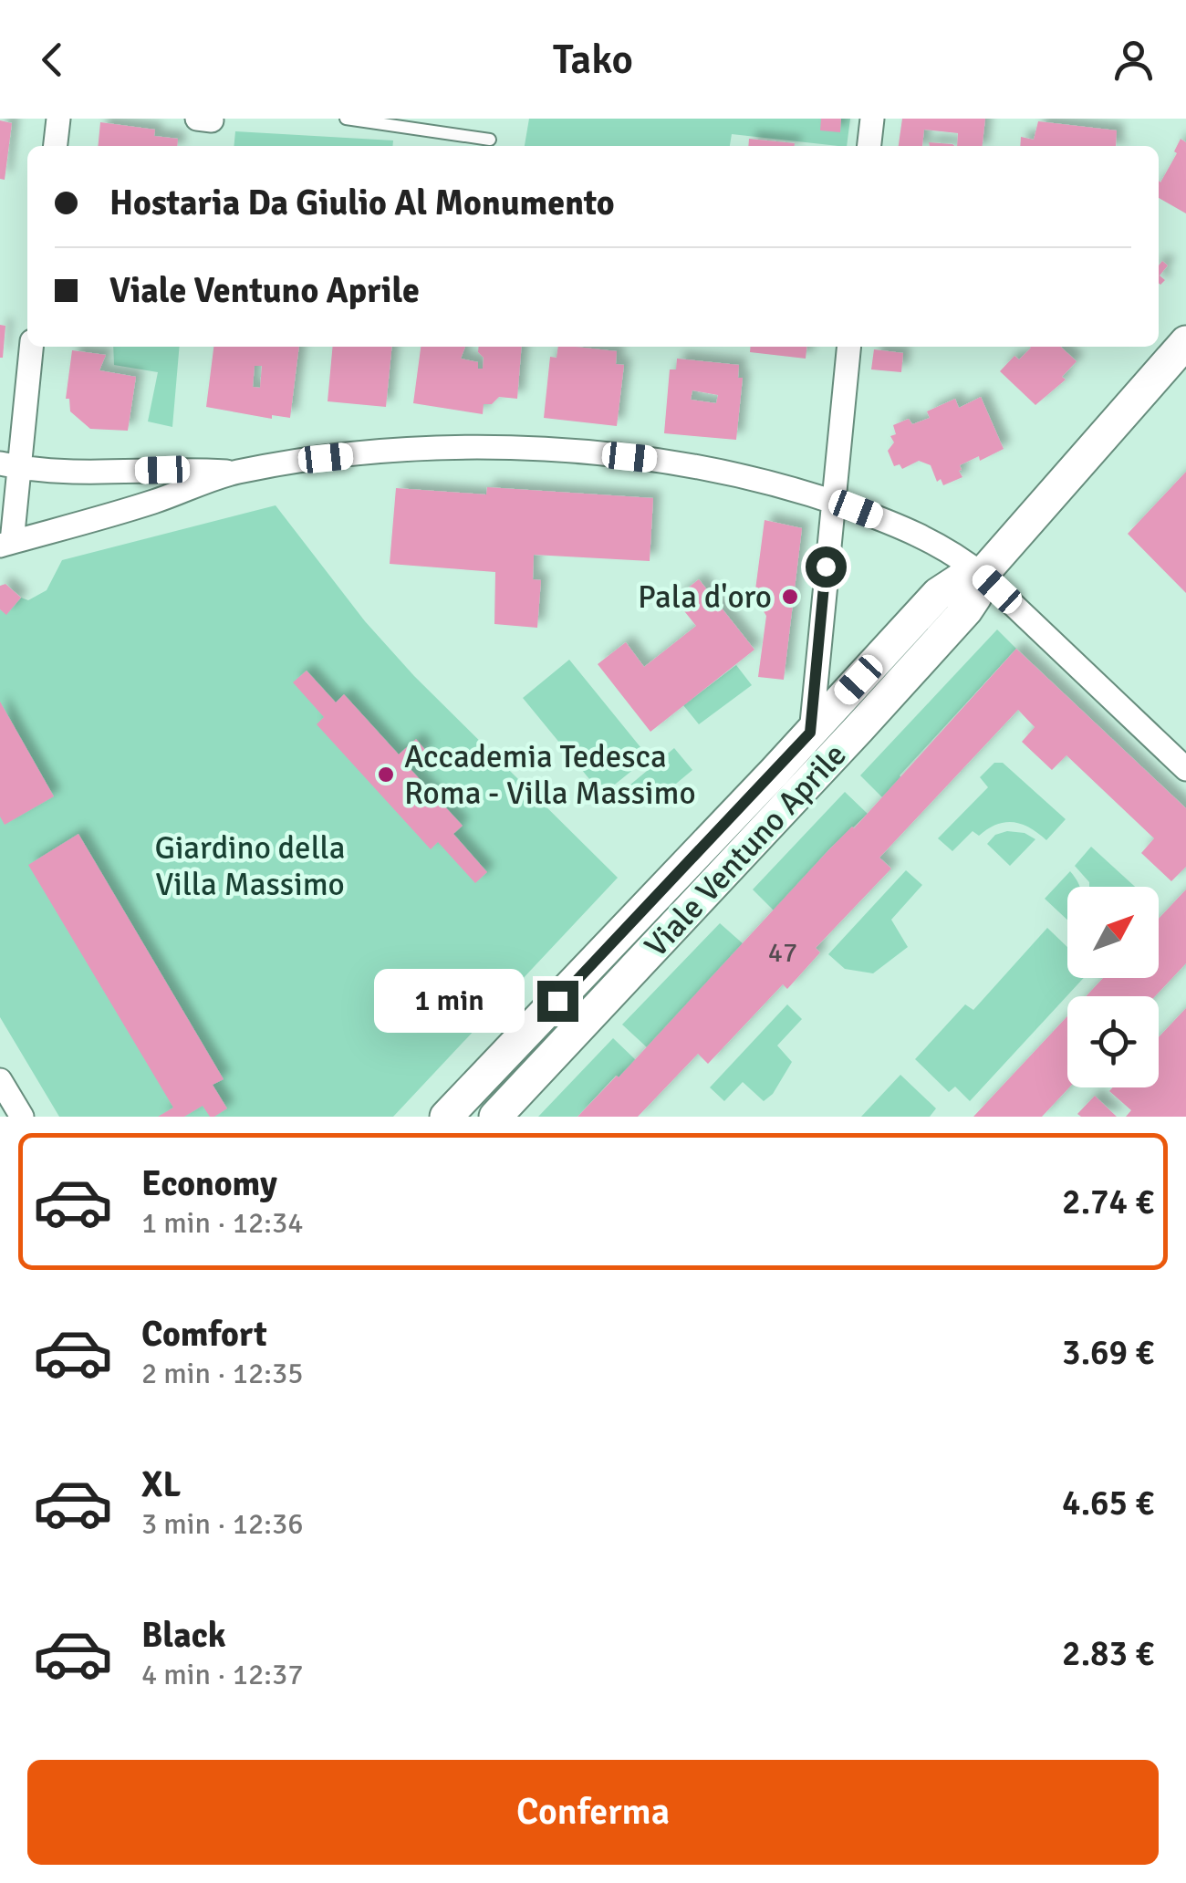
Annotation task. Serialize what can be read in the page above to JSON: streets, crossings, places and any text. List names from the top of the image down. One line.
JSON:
{"streets":{"street":["Viale Ventuno Aprile"]},"parks":["Giardino della Villa Massimo"],"places":["Pala d'oro","Accademia Tedesca Roma - Villa Massimo"],"house_numbers":["47"],"north":"top right","page":{"header":"Tako","banner":["Hostaria Da Giulio Al Monumento","Viale Ventuno Aprile"],"bubble":"1 min","list":[{"name":"Economy","note":"1 min · 12:34","value":"2.74 €"},{"name":"Comfort","note":"2 min · 12:35","value":"3.69 €"},{"name":"XL","note":"3 min · 12:36","value":"4.65 €"},{"name":"Black","note":"4 min · 12:37","value":"2.83 €"}],"buttons":"Conferma"}}
